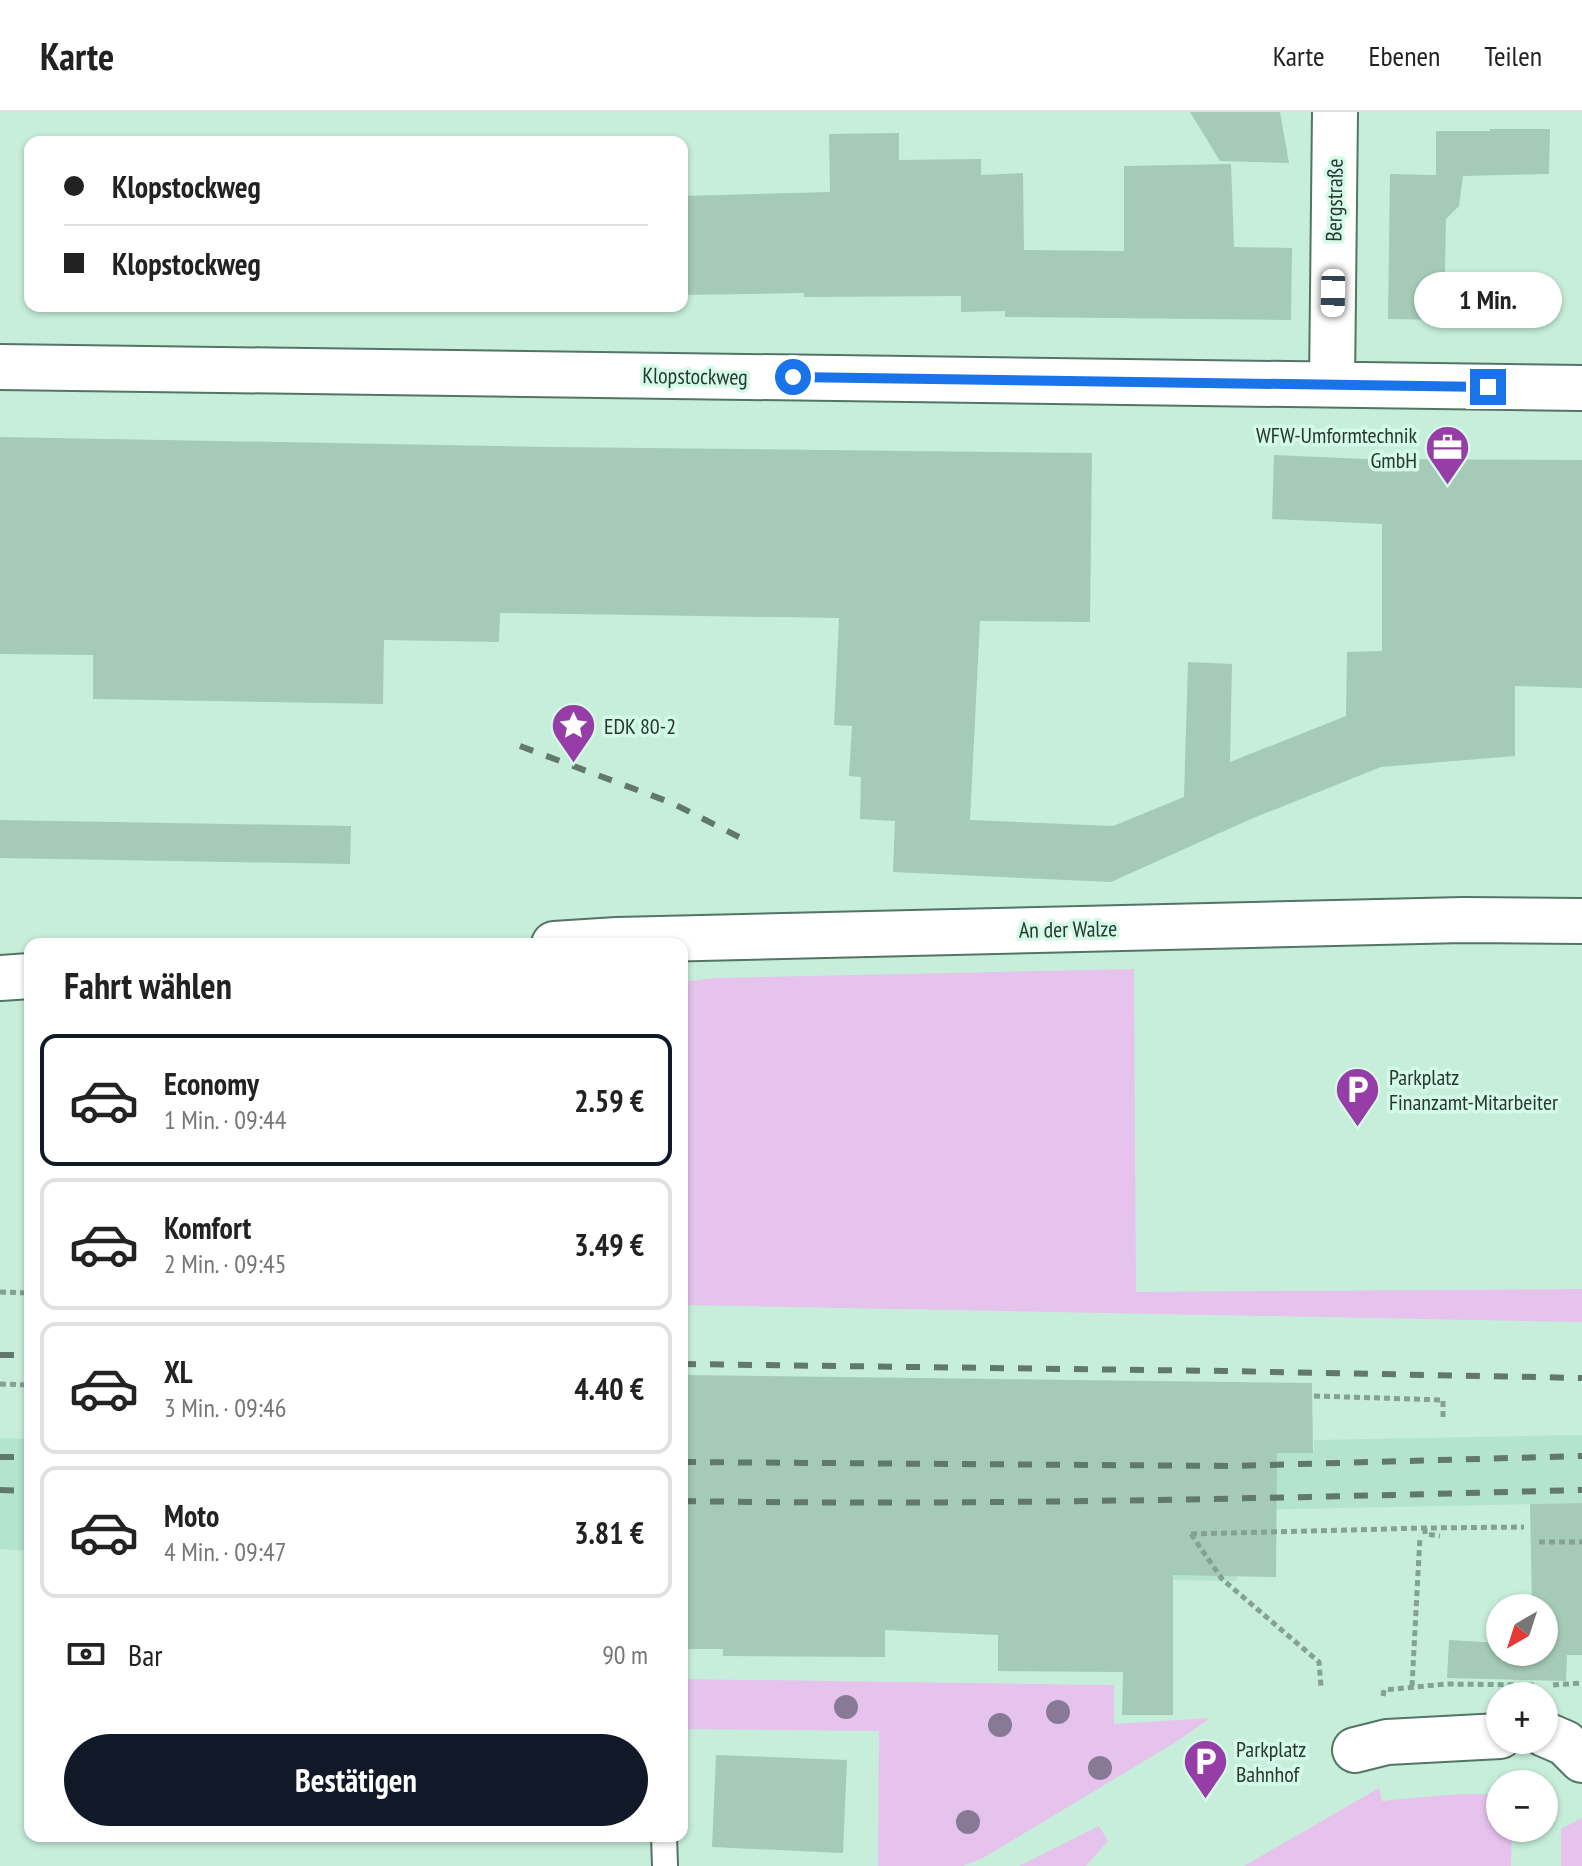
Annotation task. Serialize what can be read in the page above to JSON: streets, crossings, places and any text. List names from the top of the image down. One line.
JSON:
{"streets":{"street":["Bergstraße","Klopstockweg","An der Walze"]},"crossings":[["Bergstraße","Klopstockweg"]],"places":{"office":["WFW-Umformtechnik GmbH"],"place":["EDK 80-2"],"parking":["Parkplatz Finanzamt-Mitarbeiter","Parkplatz Bahnhof"]},"north":"bottom left","page":{"header":"Karte","nav":["Karte","Ebenen","Teilen"],"banner":["Klopstockweg","Klopstockweg"],"bubble":"1 Min.","heading":"Fahrt wählen","list":[{"name":"Economy","note":"1 Min. · 09:44","value":"2.59 €"},{"name":"Komfort","note":"2 Min. · 09:45","value":"3.49 €"},{"name":"XL","note":"3 Min. · 09:46","value":"4.40 €"},{"name":"Moto","note":"4 Min. · 09:47","value":"3.81 €"}],"map_buttons":["+","−"],"pay":["Bar","90 m"],"buttons":"Bestätigen"}}
